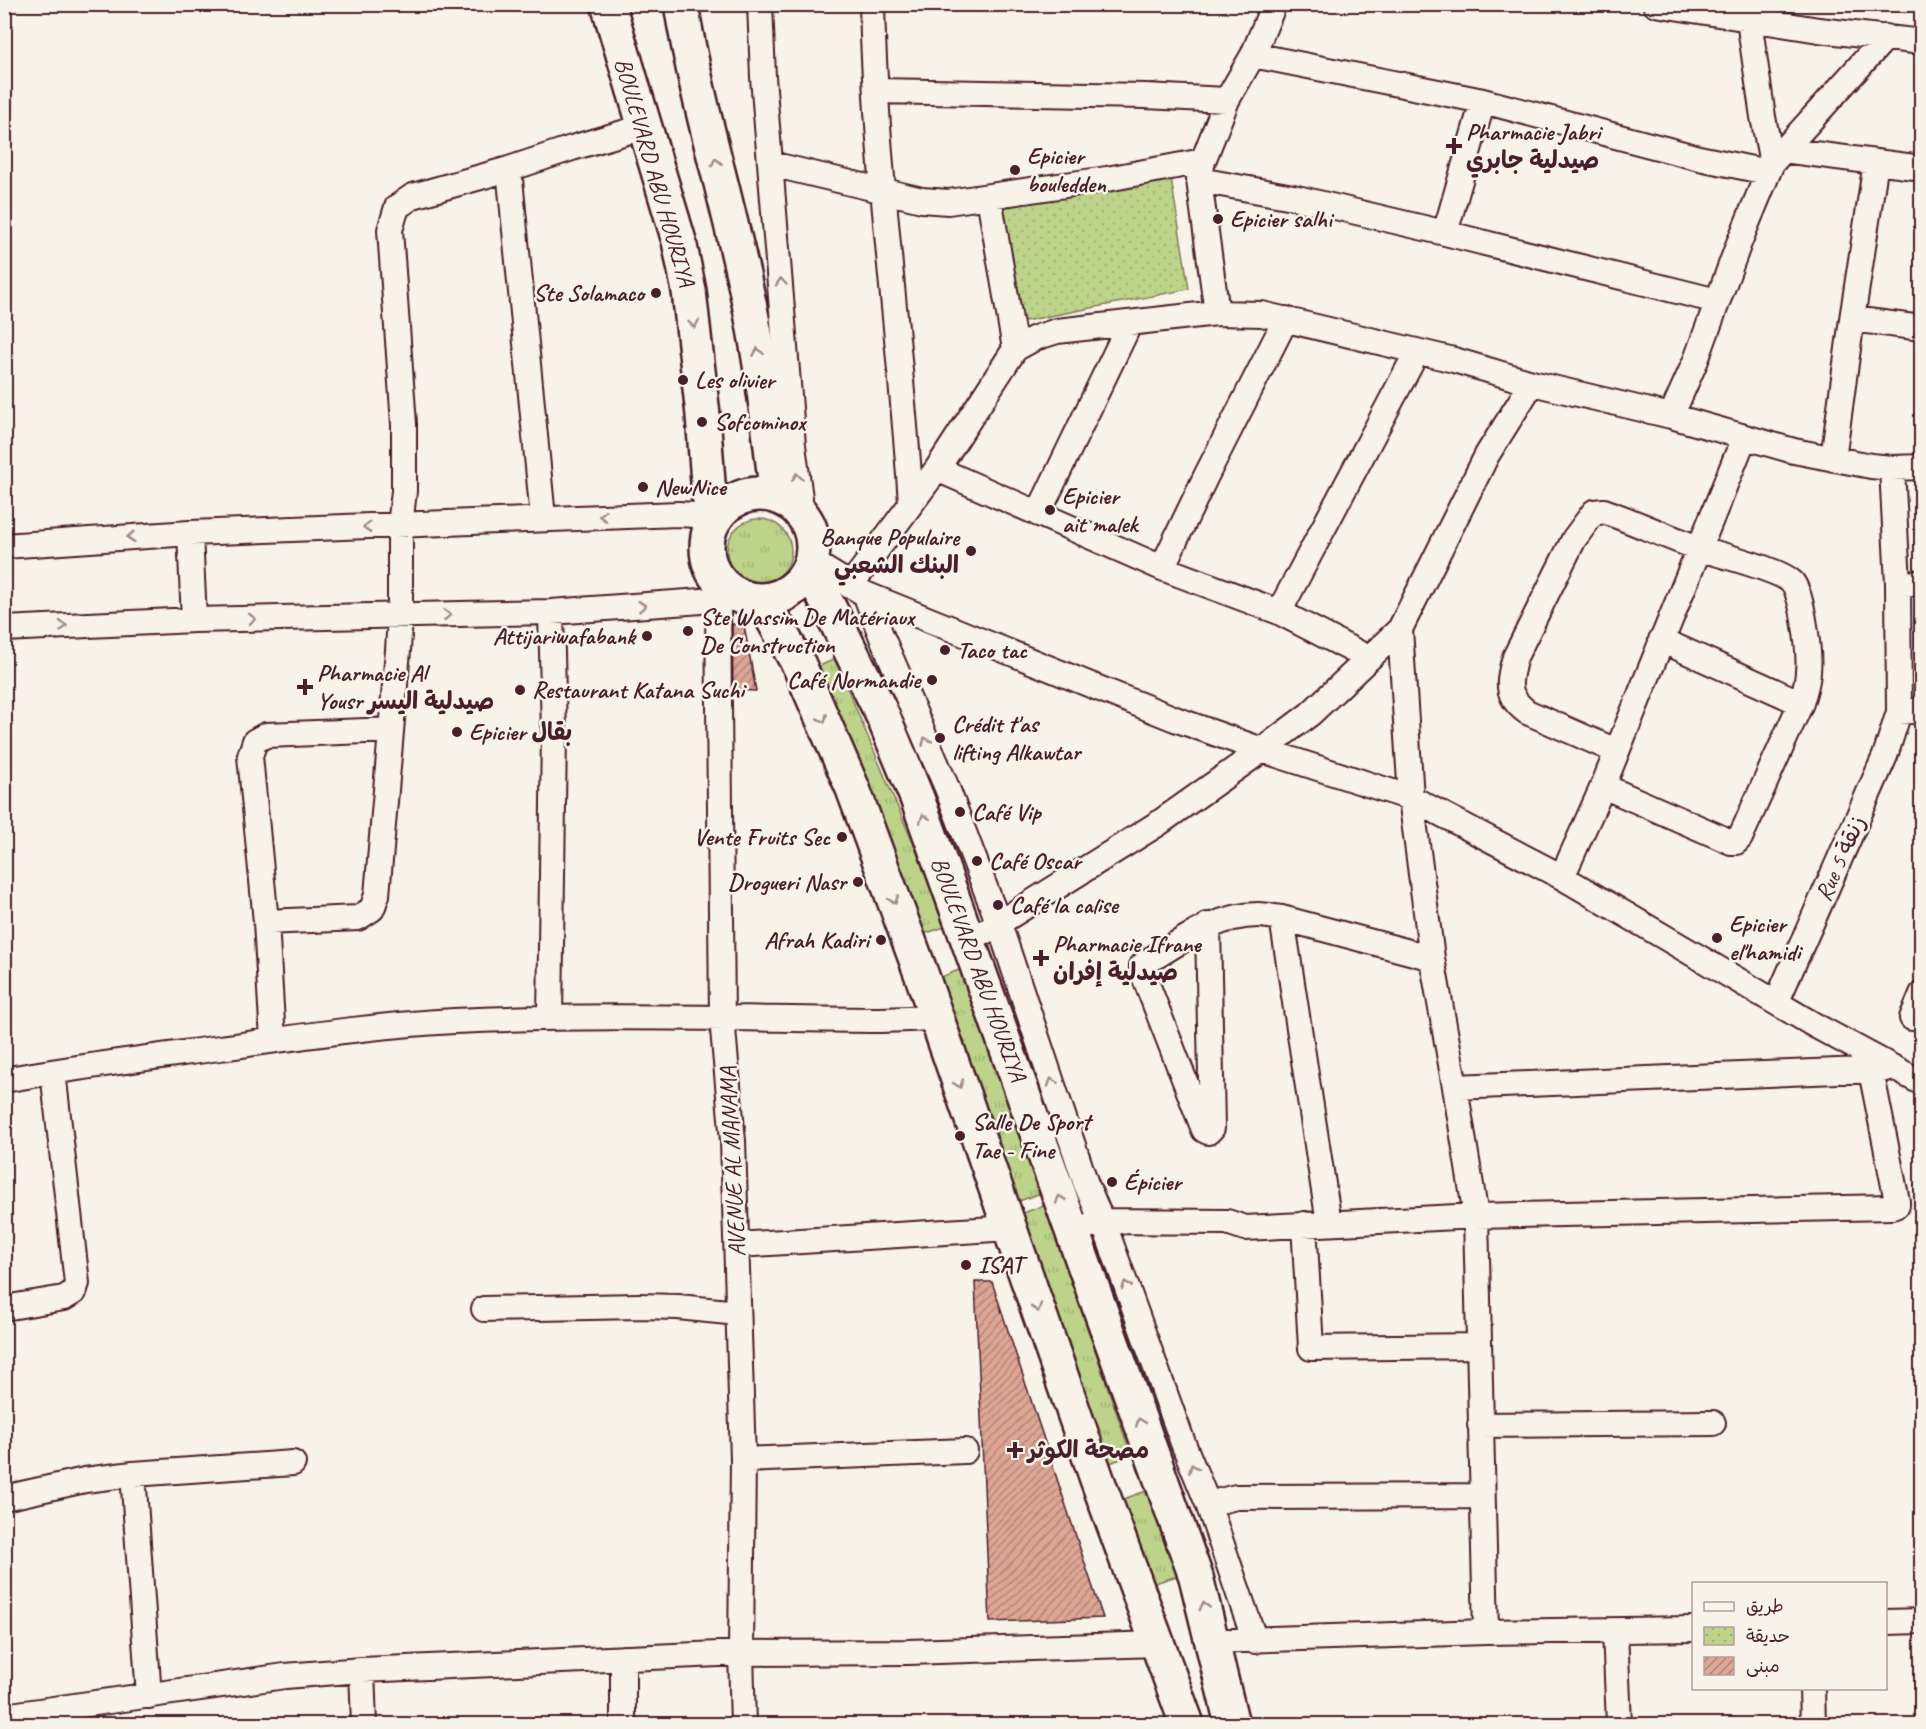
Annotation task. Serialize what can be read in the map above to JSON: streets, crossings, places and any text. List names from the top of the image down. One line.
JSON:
{"streets":{"main road":["BOULEVARD ABU HOURIYA"],"street":["Rue 5 زنقة","AVENUE AL MANAMA"]},"crossings":[["BOULEVARD ABU HOURIYA","AVENUE AL MANAMA"]],"places":{"health":["Pharmacie Jabri صيدلية جابري","Pharmacie Al Yousr صيدلية اليسر","Pharmacie Ifrane صيدلية إفران","مصحة الكوثر"],"other":["Epicier bouledden","Epicier salhi","Ste Solamaco","Les olivier","Sofcominox","NewNice","Epicier ait malek","Banque Populaire البنك الشعبي","Ste Wassim De Matériaux De Construction","Attijariwafabank","Taco tac","Café Normandie","Restaurant Katana Suchi","Epicier بقال","Crédit t'as lifting Alkawtar","Café Vip","Vente Fruits Sec","Café Oscar","Drogueri Nasr","Café la calise","Epicier el'hamidi","Afrah Kadiri","Salle De Sport Tae - Fine","Épicier","ISAT"]},"legend":["طريق","حديقة","مبنى"]}
